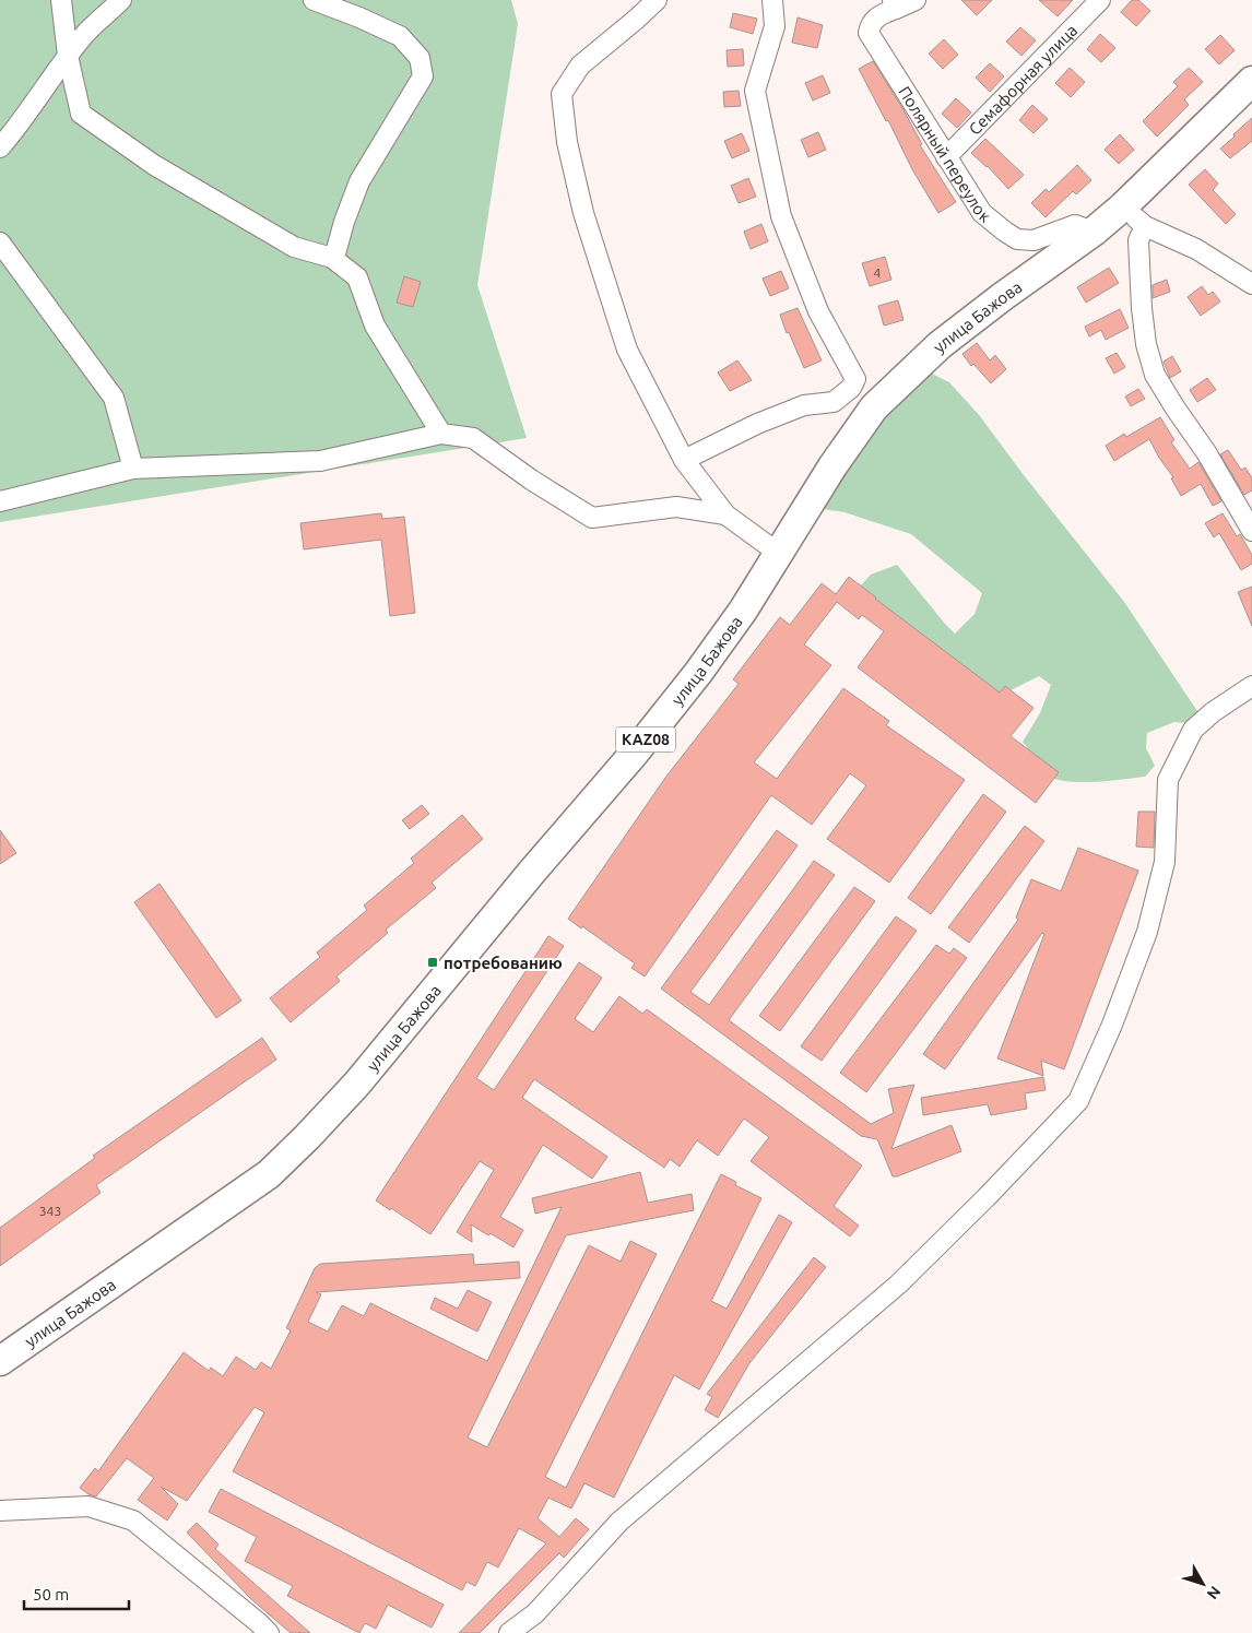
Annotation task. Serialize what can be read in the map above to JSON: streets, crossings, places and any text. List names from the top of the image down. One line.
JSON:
{"streets":{"highway":["улица Бажова","KAZ08"],"street":["Семафорная улица","Полярный переулок"]},"crossings":[["Семафорная улица","Полярный переулок"],["Полярный переулок","улица Бажова"]],"places":{"transit":["потребованию"]},"house_numbers":["4","343"],"scale_bar":"50 m","north":"bottom right"}
